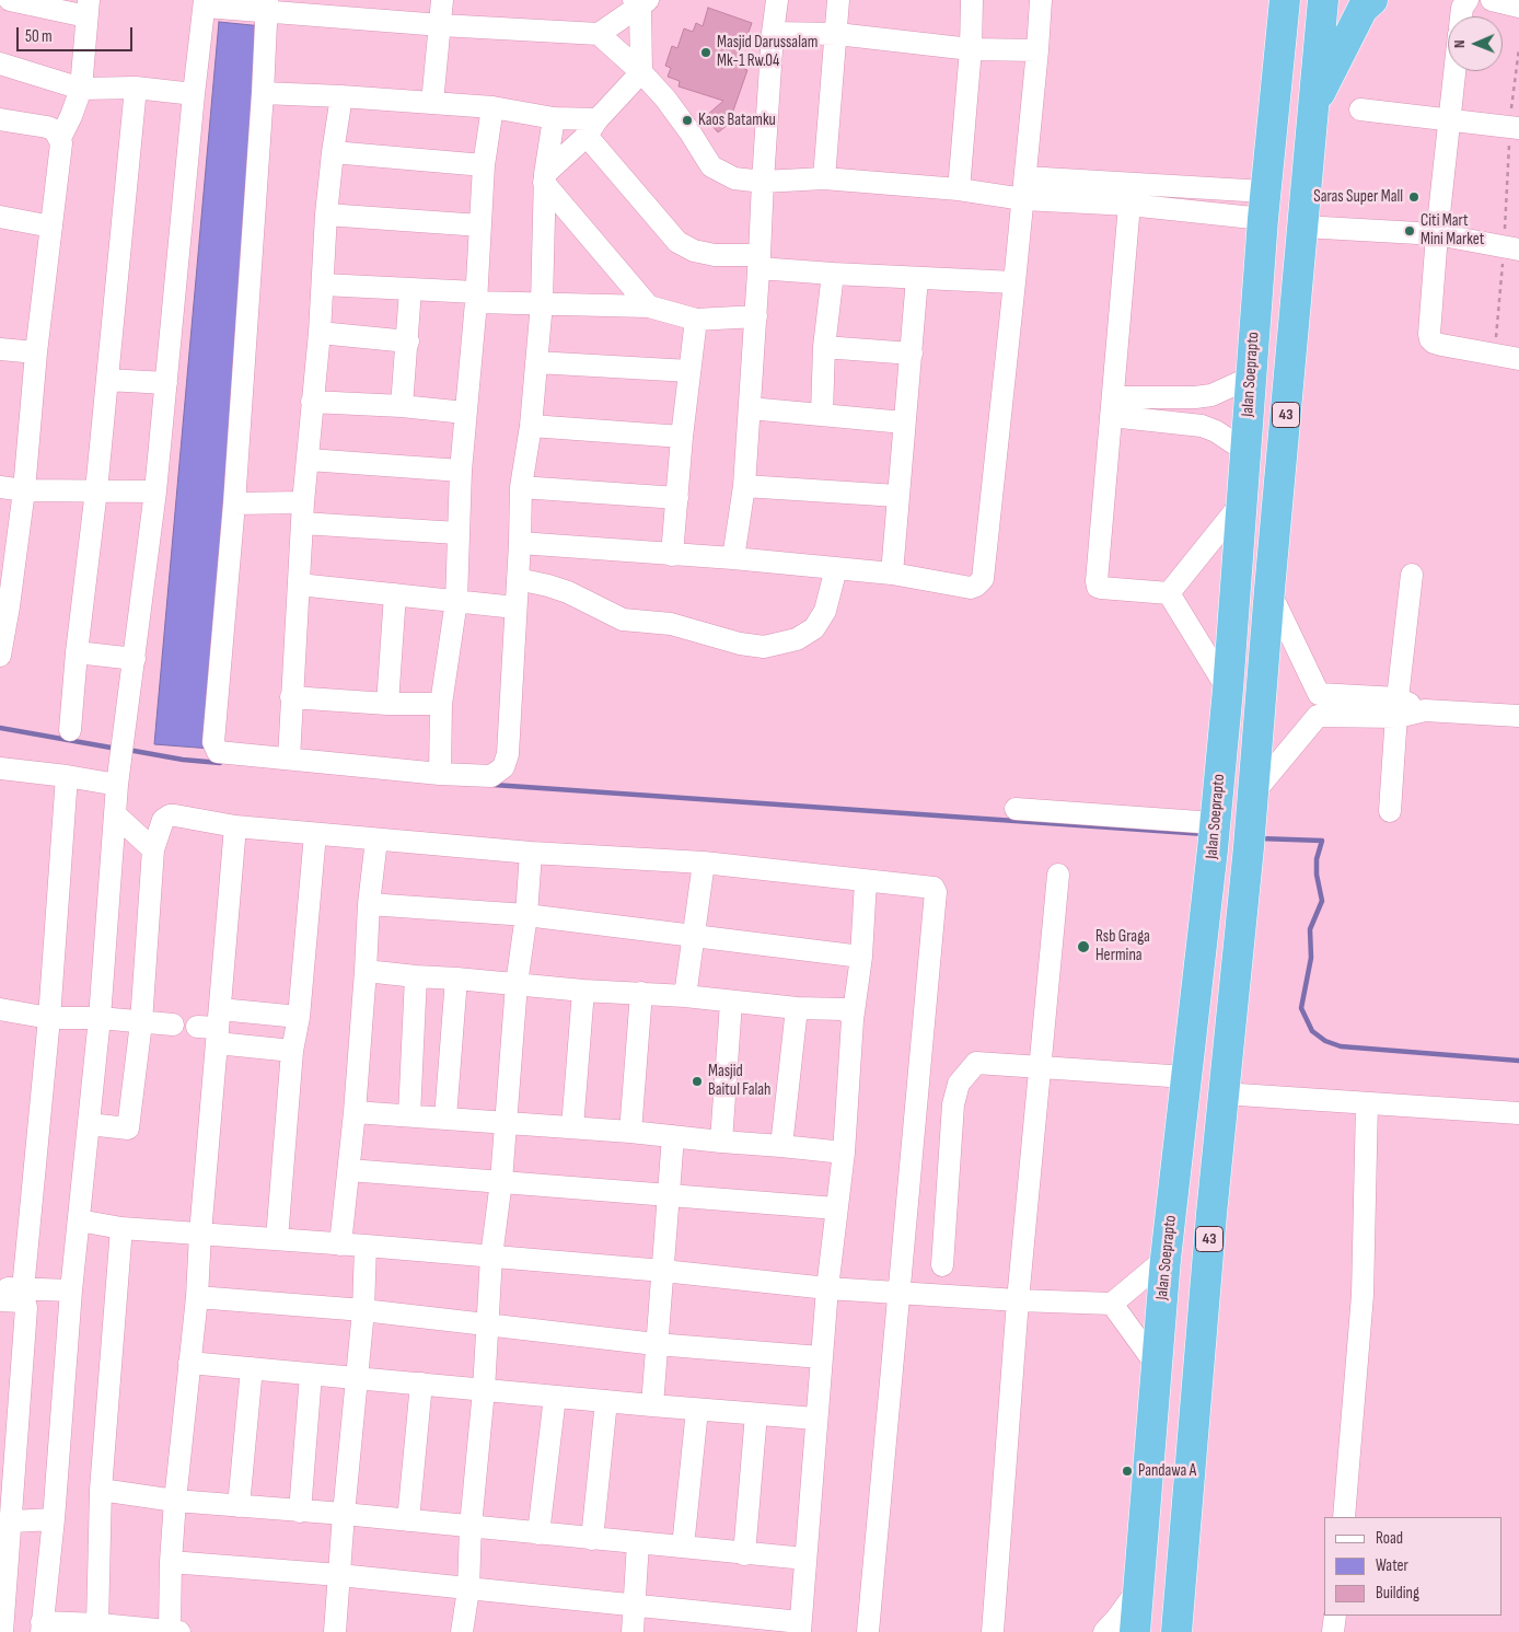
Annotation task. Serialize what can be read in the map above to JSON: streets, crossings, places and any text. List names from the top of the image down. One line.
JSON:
{"streets":{"highway":["Jalan Soeprapto","43"]},"places":["Masjid Darussalam Mk-1 Rw.04","Kaos Batamku","Saras Super Mall","Citi Mart Mini Market","Rsb Graga Hermina","Masjid Baitul Falah","Pandawa A"],"legend":["Road","Water","Building"],"scale_bar":"50 m","north":"left"}
